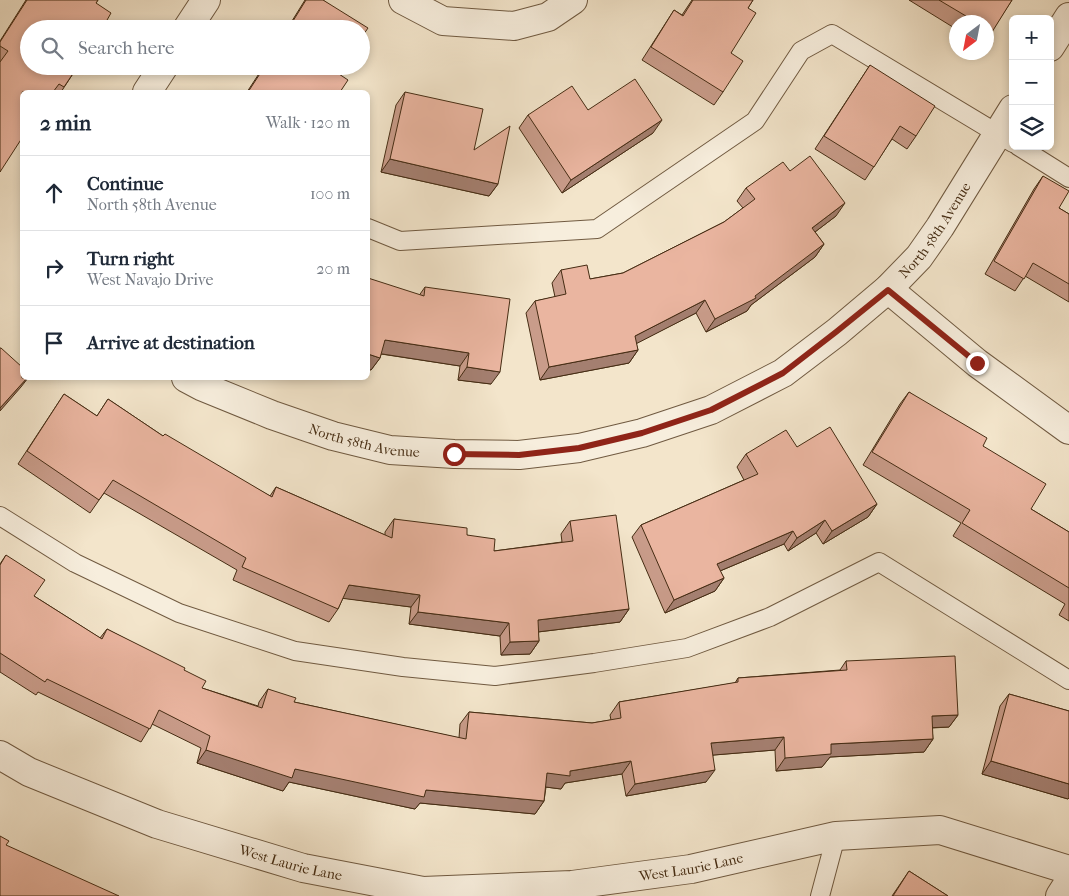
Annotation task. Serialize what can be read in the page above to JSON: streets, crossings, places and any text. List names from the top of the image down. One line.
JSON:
{"streets":{"street":["North 58th Avenue","West Laurie Lane"]},"north":"bottom left","page":{"map_buttons":["+","−"],"search":"Search here","heading":["2 min","Walk · 120 m"],"list":[["Continue","North 58th Avenue","100 m"],["Turn right","West Navajo Drive","20 m"],"Arrive at destination"]}}
